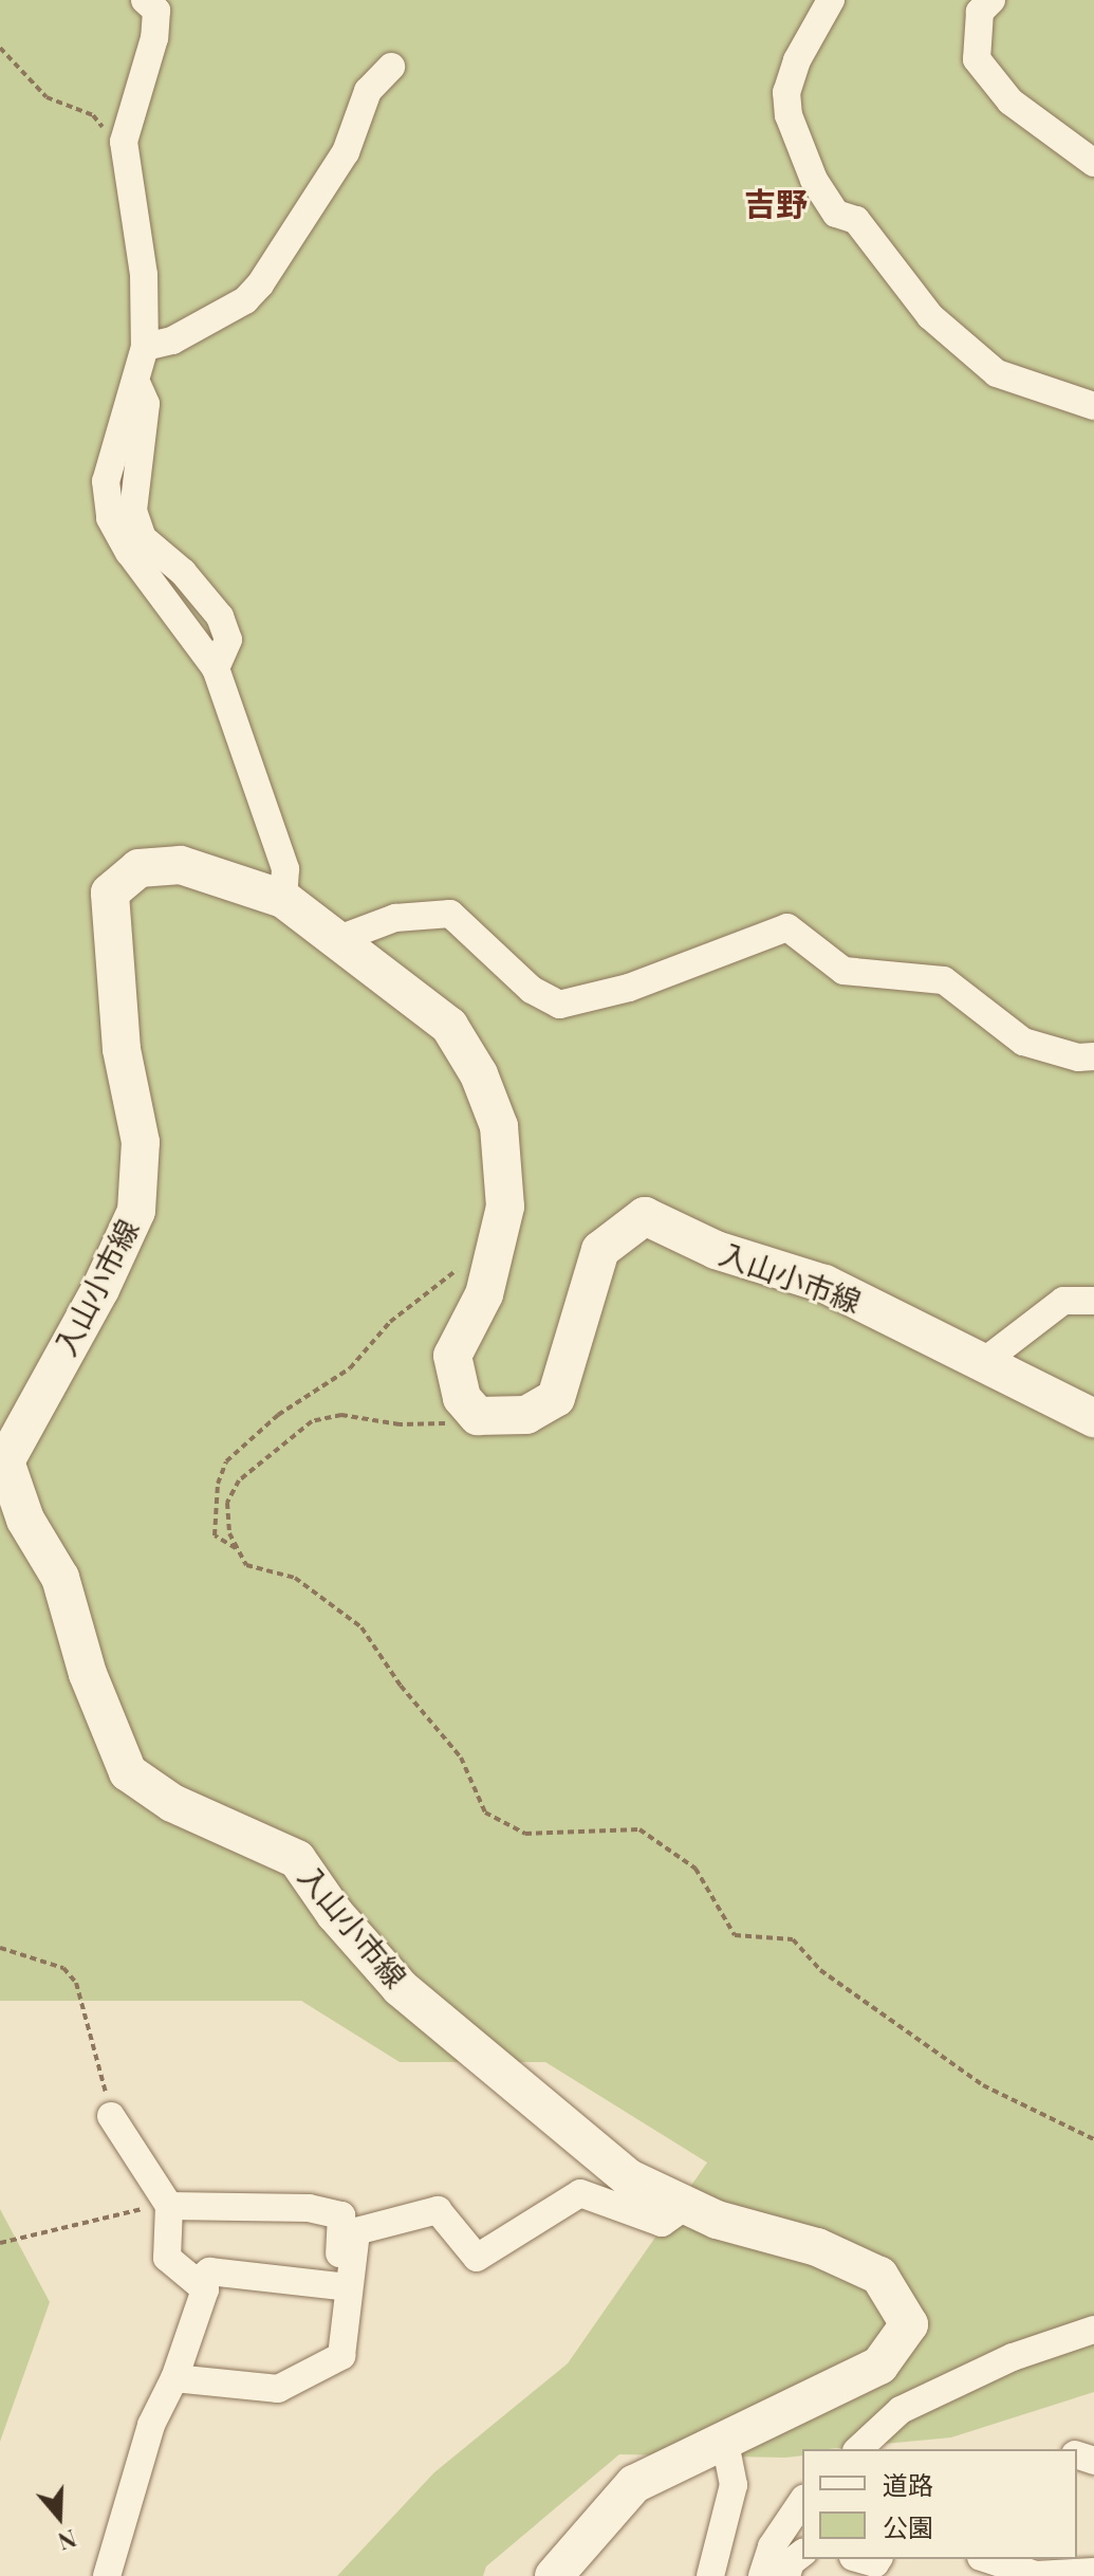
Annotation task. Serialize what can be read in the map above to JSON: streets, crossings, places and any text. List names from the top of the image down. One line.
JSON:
{"streets":{"main road":["入山小市線"]},"districts":["吉野"],"legend":["道路","公園"],"north":"bottom"}
